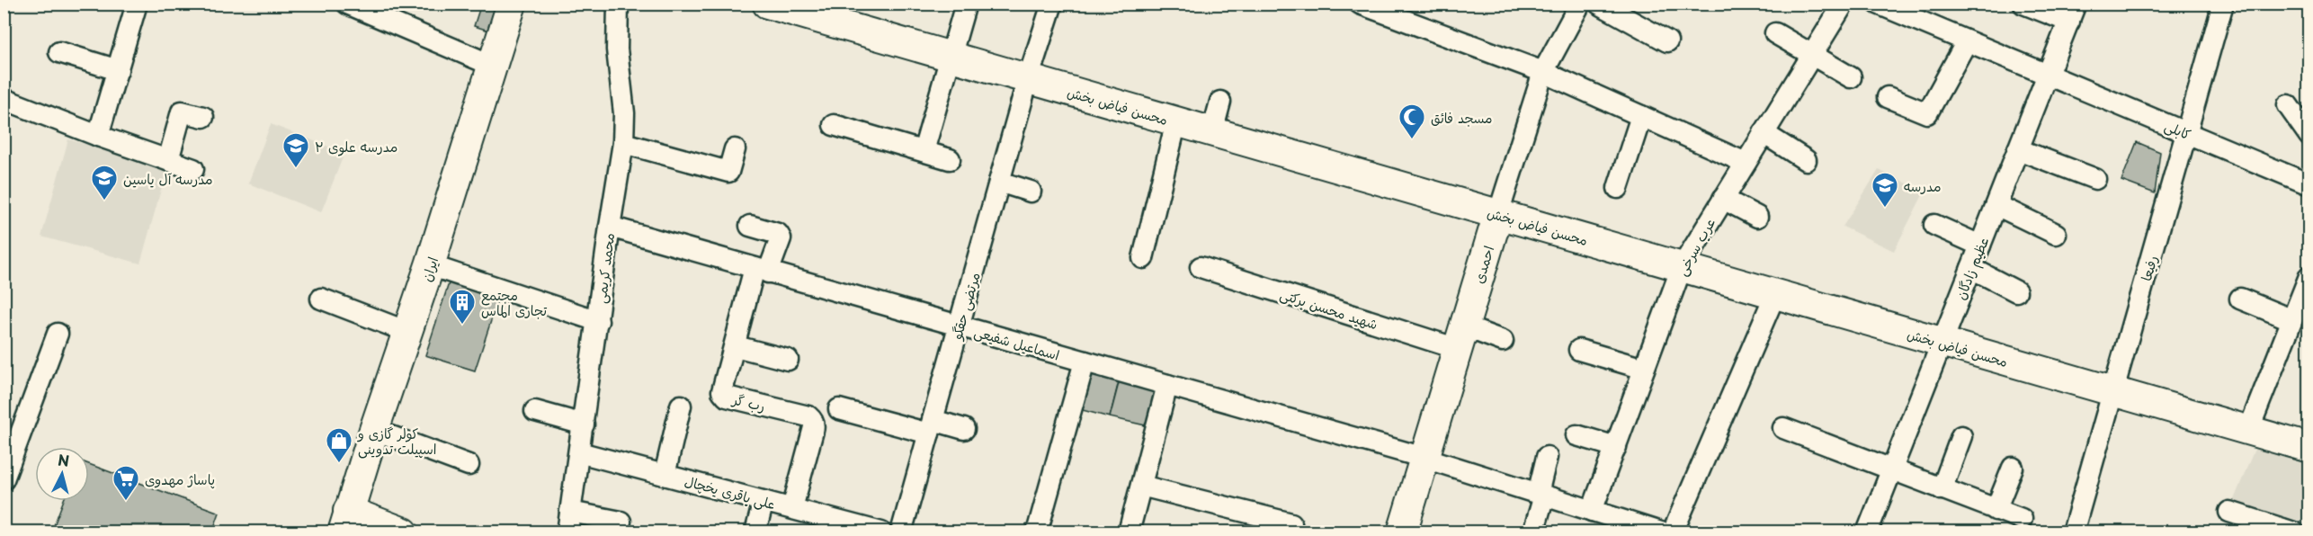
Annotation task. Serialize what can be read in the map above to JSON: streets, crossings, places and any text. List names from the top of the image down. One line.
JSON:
{"streets":{"street":["محسن فیاض بخش","کابلی","عرب سرخی","احمدی","محمد کریمی","عظیم زادگان","رفیعا","ایران","مرتضی حقگو","شهید محسن برکتی","اسماعیل شفیعی","رب گر","علی باقری یخچال"]},"crossings":[["محسن فیاض بخش","عرب سرخی"],["محسن فیاض بخش","احمدی"],["محسن فیاض بخش","عظیم زادگان"],["محسن فیاض بخش","رفیعا"],["محسن فیاض بخش","مرتضی حقگو"],["کابلی","عظیم زادگان"],["کابلی","رفیعا"],["عرب سرخی","اسماعیل شفیعی"],["احمدی","شهید محسن برکتی"],["احمدی","اسماعیل شفیعی"],["محمد کریمی","اسماعیل شفیعی"],["محمد کریمی","علی باقری یخچال"],["مرتضی حقگو","اسماعیل شفیعی"],["اسماعیل شفیعی","رب گر"],["رب گر","علی باقری یخچال"]],"places":{"mosque":["مسجد فائق"],"school or university":["مدرسه علوی ۲","مدرسه آل یاسین","مدرسه"],"building":["مجتمع تجاری الماس"],"shop":["کولر گازی و اسپیلت تدوینی"],"supermarket":["پاساژ مهدوی"]},"north":"top"}
